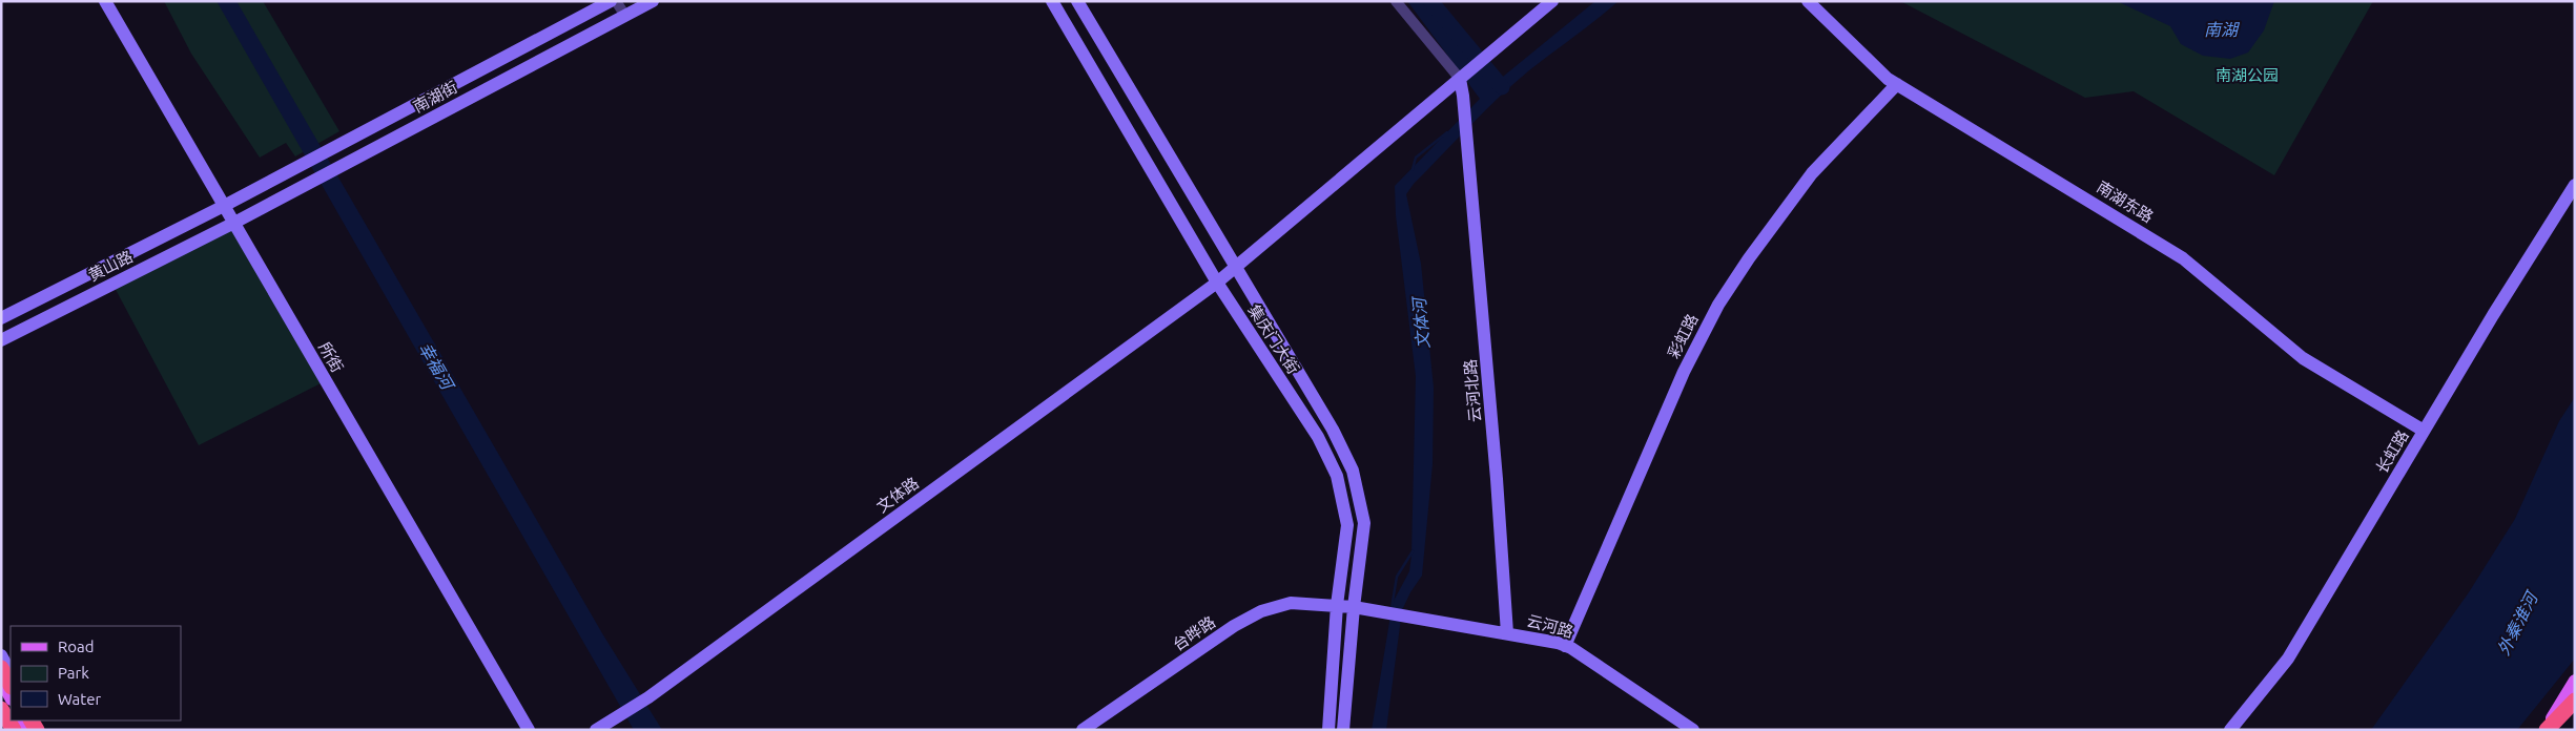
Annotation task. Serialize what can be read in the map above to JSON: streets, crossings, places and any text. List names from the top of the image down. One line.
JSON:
{"streets":{"main road":["南湖街","南湖东路","黄山路","彩虹路","集庆门大街","所街","云河北路","长虹路","文体路","云河路","台晔路"]},"crossings":[["南湖街","黄山路"],["南湖街","所街"],["南湖东路","彩虹路"],["南湖东路","长虹路"],["黄山路","所街"],["彩虹路","云河路"],["集庆门大街","文体路"],["集庆门大街","台晔路"],["云河北路","文体路"],["云河北路","云河路"],["云河路","台晔路"]],"water":["南湖","文体河","幸福河","外秦淮河"],"parks":["南湖公园"],"legend":["Road","Park","Water"]}
